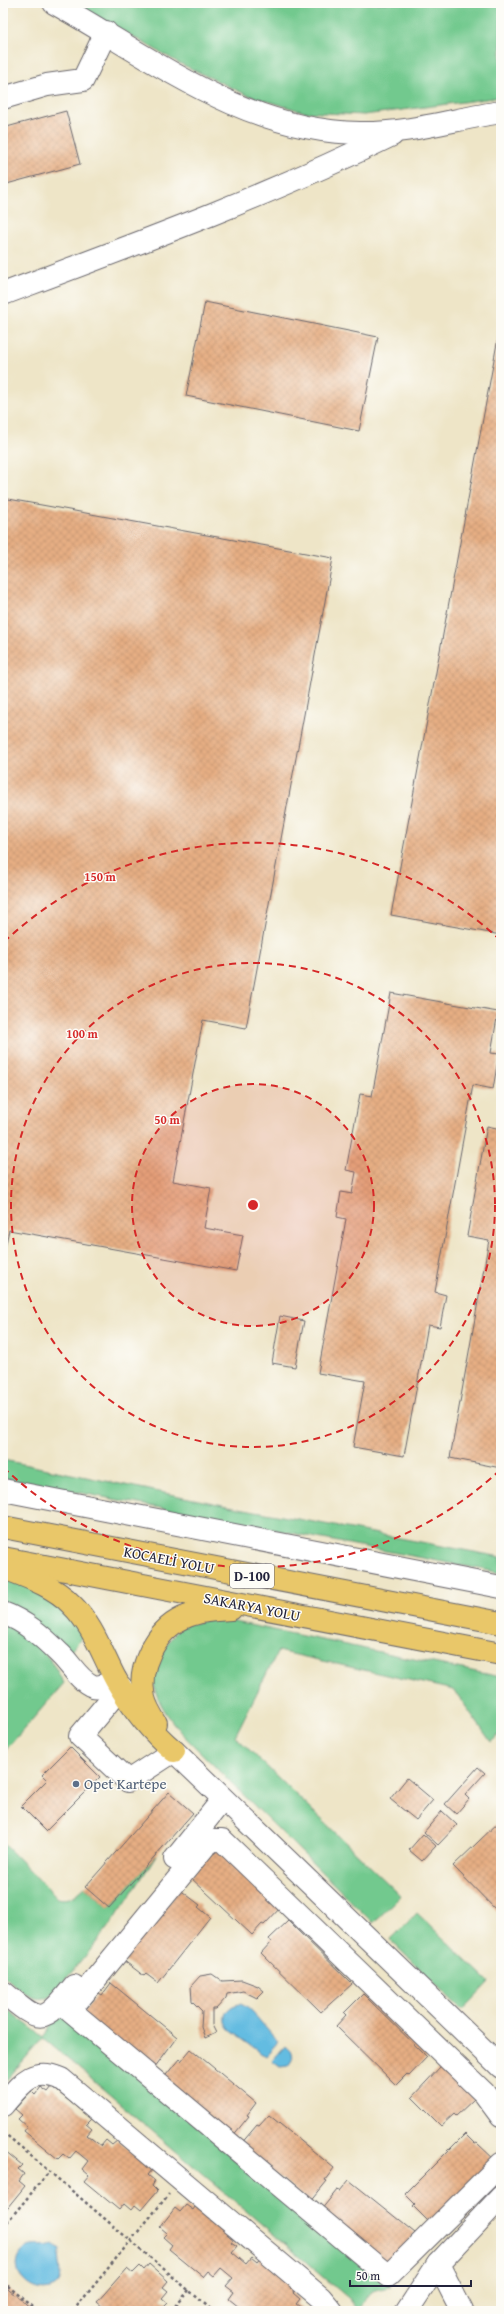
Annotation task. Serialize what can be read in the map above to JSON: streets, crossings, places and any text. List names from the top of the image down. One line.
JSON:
{"streets":{"highway":["KOCAELİ YOLU","D-100","SAKARYA YOLU"]},"places":["Opet Kartepe"],"scale_bar":"50 m","rings":["150 m","100 m","50 m"]}
